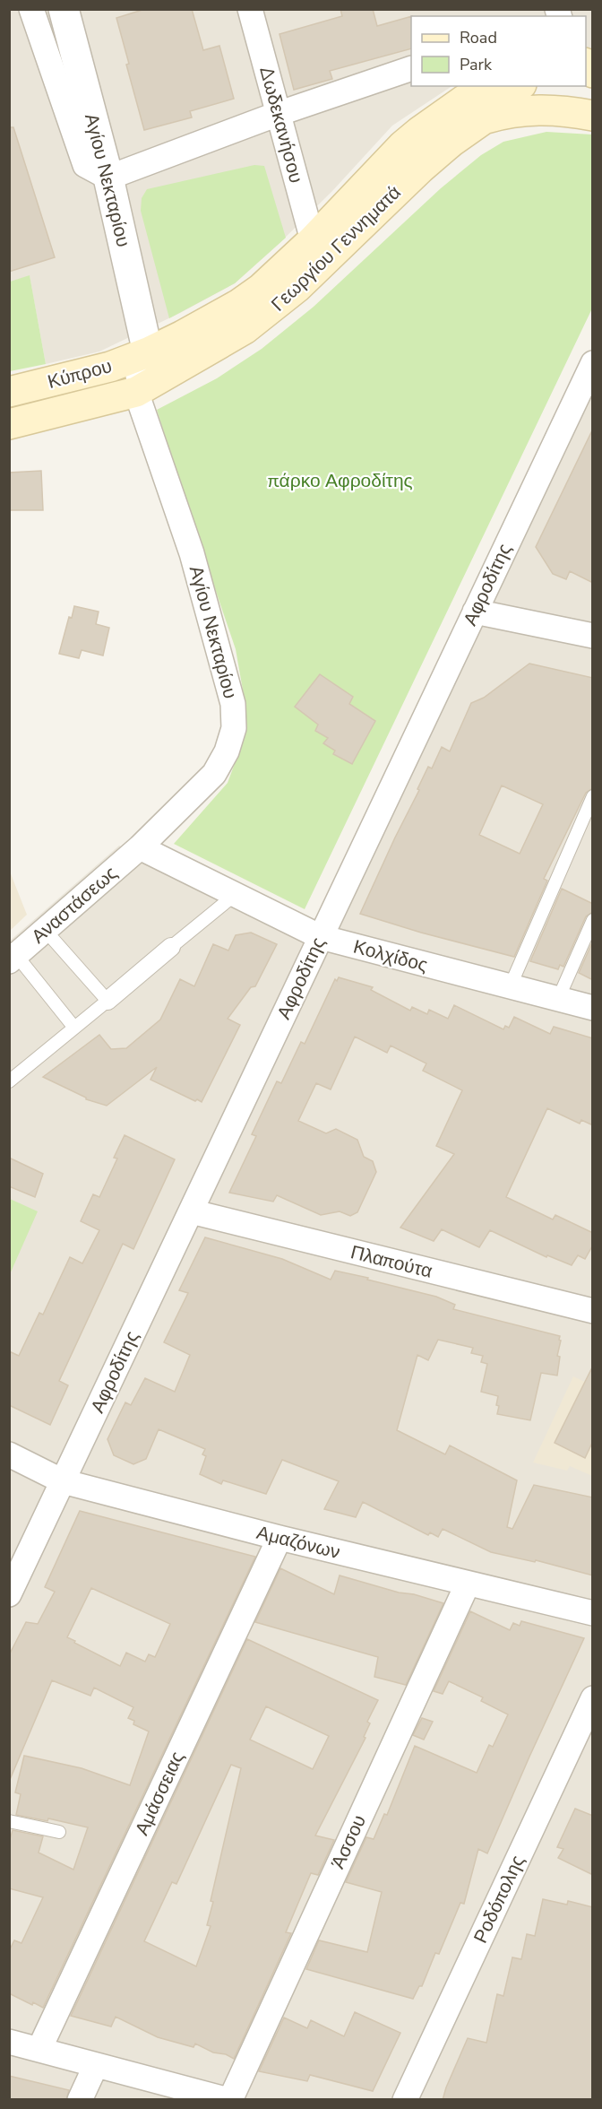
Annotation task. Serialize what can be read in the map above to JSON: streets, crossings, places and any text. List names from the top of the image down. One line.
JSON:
{"streets":{"main road":["Γεωργίου Γεννηματά","Κύπρου"],"street":["Δωδεκανήσου","Αγίου Νεκταρίου","Αφροδίτης","Αναστάσεως","Κολχίδος","Πλαπούτα","Αμαζόνων","Αμάσσειας","Άσσου","Ροδόπολης"]},"crossings":[["Δωδεκανήσου","Γεωργίου Γεννηματά"],["Αγίου Νεκταρίου","Γεωργίου Γεννηματά"],["Αγίου Νεκταρίου","Κύπρου"],["Αγίου Νεκταρίου","Αναστάσεως"],["Αγίου Νεκταρίου","Κολχίδος"],["Γεωργίου Γεννηματά","Κύπρου"],["Αφροδίτης","Κολχίδος"],["Αφροδίτης","Πλαπούτα"],["Αφροδίτης","Αμαζόνων"],["Αναστάσεως","Κολχίδος"],["Αμαζόνων","Αμάσσειας"],["Αμαζόνων","Άσσου"]],"parks":["πάρκο Αφροδίτης"],"legend":["Road","Park"]}
